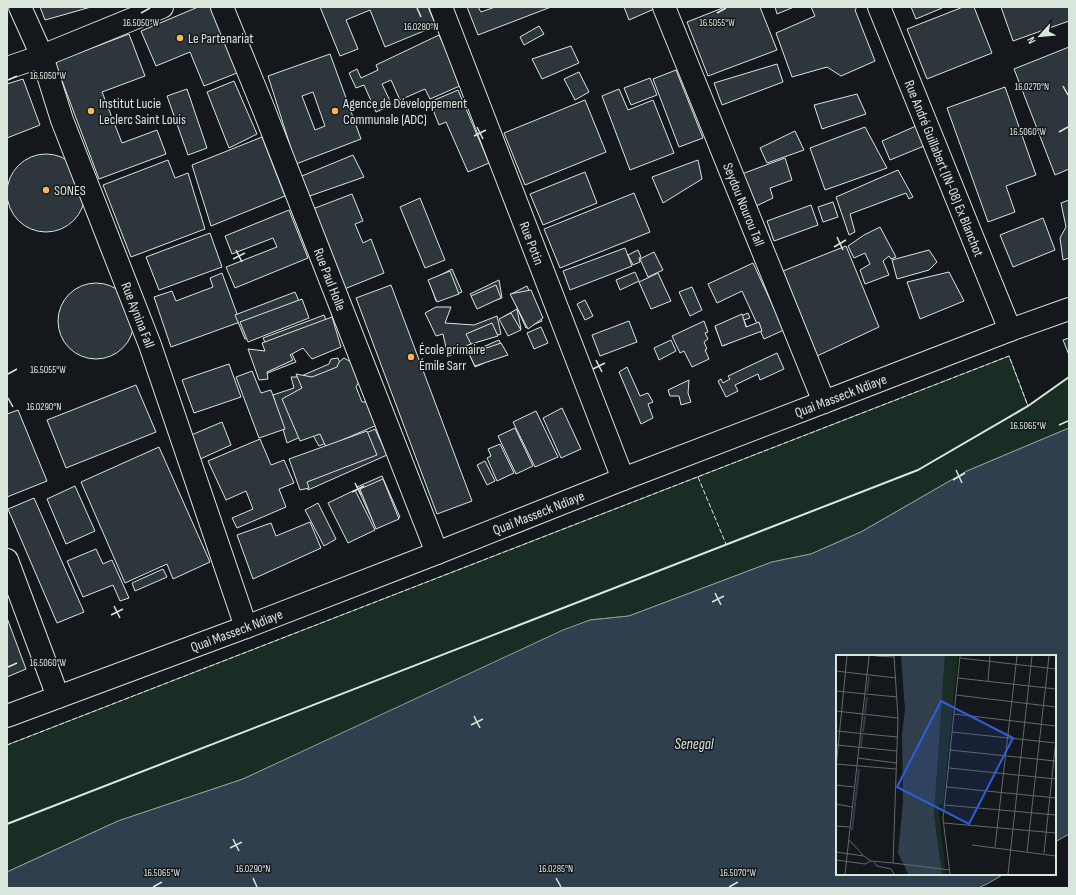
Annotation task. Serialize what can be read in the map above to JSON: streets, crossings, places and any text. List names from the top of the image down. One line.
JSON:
{"streets":{"street":["Rue André Guillabert (IN-08) Ex Blanchot","Seydou Nourou Tall","Rue Potin","Rue Paul Holle","Rue Aynina Fall","Quai Masseck Ndiaye"]},"crossings":[["Rue André Guillabert (IN-08) Ex Blanchot","Quai Masseck Ndiaye"],["Seydou Nourou Tall","Quai Masseck Ndiaye"],["Rue Potin","Quai Masseck Ndiaye"],["Rue Paul Holle","Quai Masseck Ndiaye"],["Rue Aynina Fall","Quai Masseck Ndiaye"]],"water":["Senegal"],"places":["Le Partenariat","Institut Lucie Leclerc Saint Louis","Agence de Développement Communale (ADC)","SONES","École primaire Émile Sarr"],"north":"bottom left","coordinates":["16.5050°W","16.5055°W","16.0280°N","16.0270°N","16.5060°W","16.0290°N","16.5065°W","16.0285°N","16.5070°W"]}
